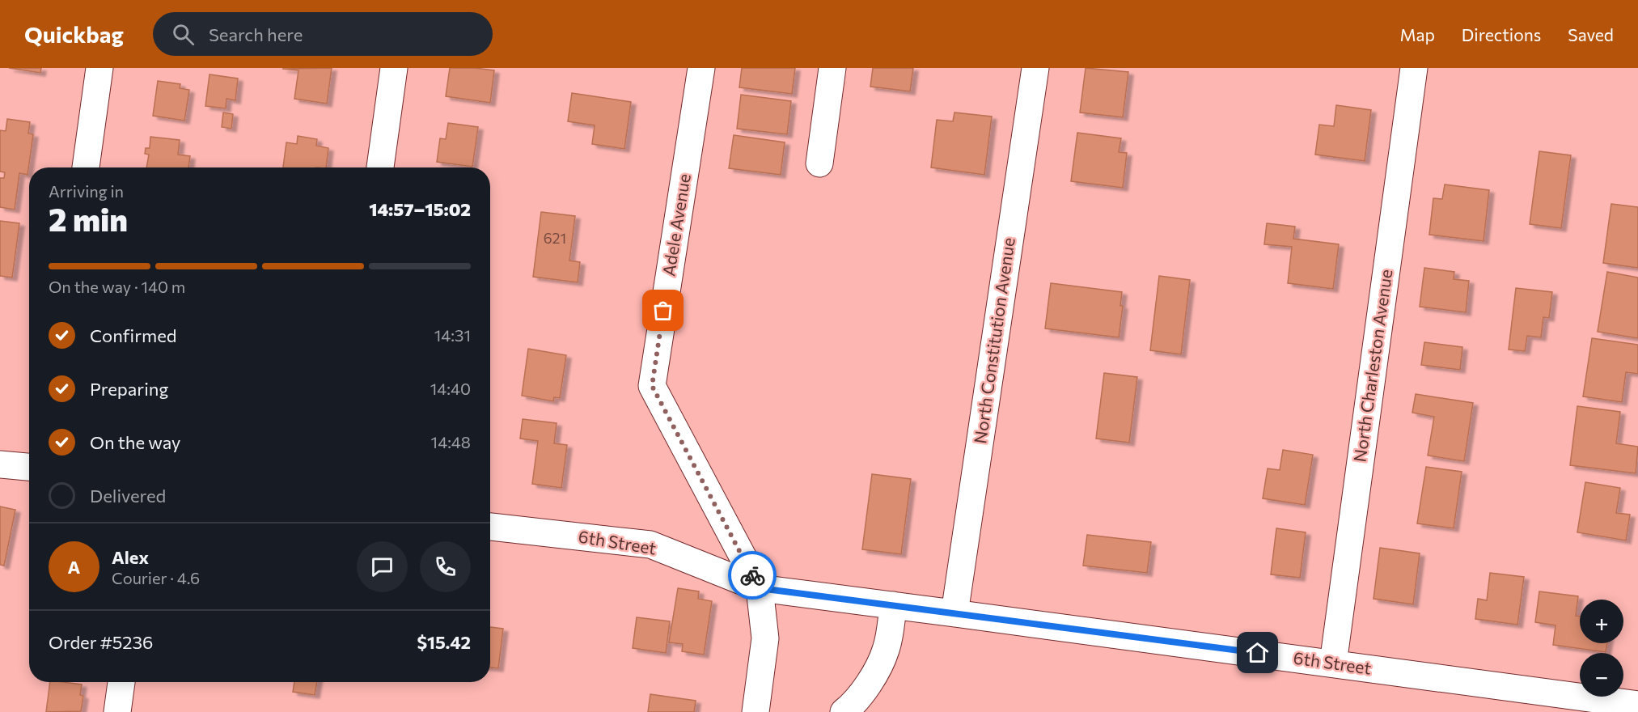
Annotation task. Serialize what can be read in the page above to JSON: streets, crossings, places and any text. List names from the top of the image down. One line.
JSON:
{"streets":{"street":["Adele Avenue","North Constitution Avenue","North Charleston Avenue","6th Street"]},"crossings":[["Adele Avenue","6th Street"],["North Constitution Avenue","6th Street"],["North Charleston Avenue","6th Street"]],"house_numbers":["621"],"page":{"header":"Quickbag","search":"Search here","nav":["Map","Directions","Saved"],"heading":["2 min","Arriving in","14:57–15:02"],"panel":["Alex","Courier · 4.6","Order #5236","$15.42"],"bar":"On the way · 140 m","list":[["Confirmed","14:31"],["Preparing","14:40"],["On the way","14:48"],"Delivered"],"round":"A","map_buttons":["+","−"]}}
